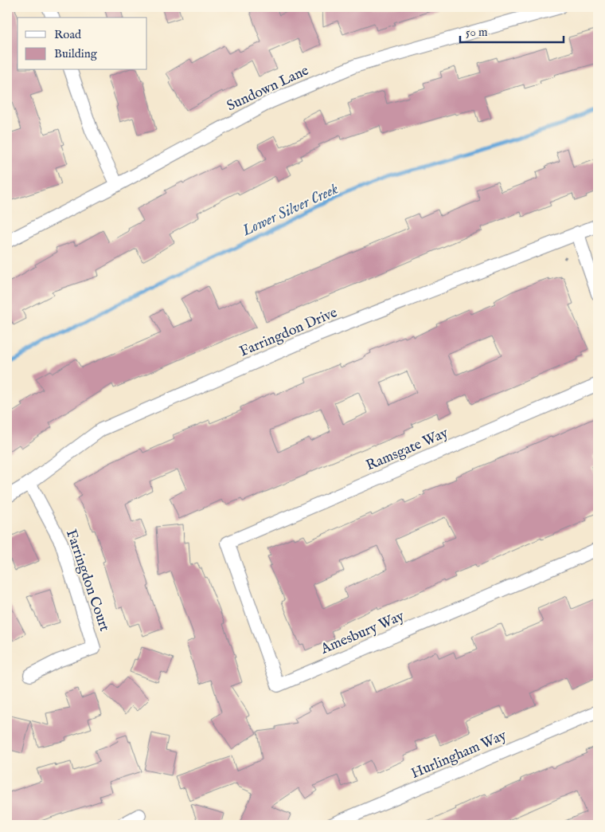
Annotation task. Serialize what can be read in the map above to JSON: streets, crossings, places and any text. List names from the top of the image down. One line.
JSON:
{"streets":{"street":["Sundown Lane","Farringdon Drive","Ramsgate Way","Farringdon Court","Amesbury Way","Hurlingham Way"]},"crossings":[["Farringdon Drive","Farringdon Court"],["Ramsgate Way","Amesbury Way"]],"water":["Lower Silver Creek"],"legend":["Road","Building"],"scale_bar":"50 m"}
